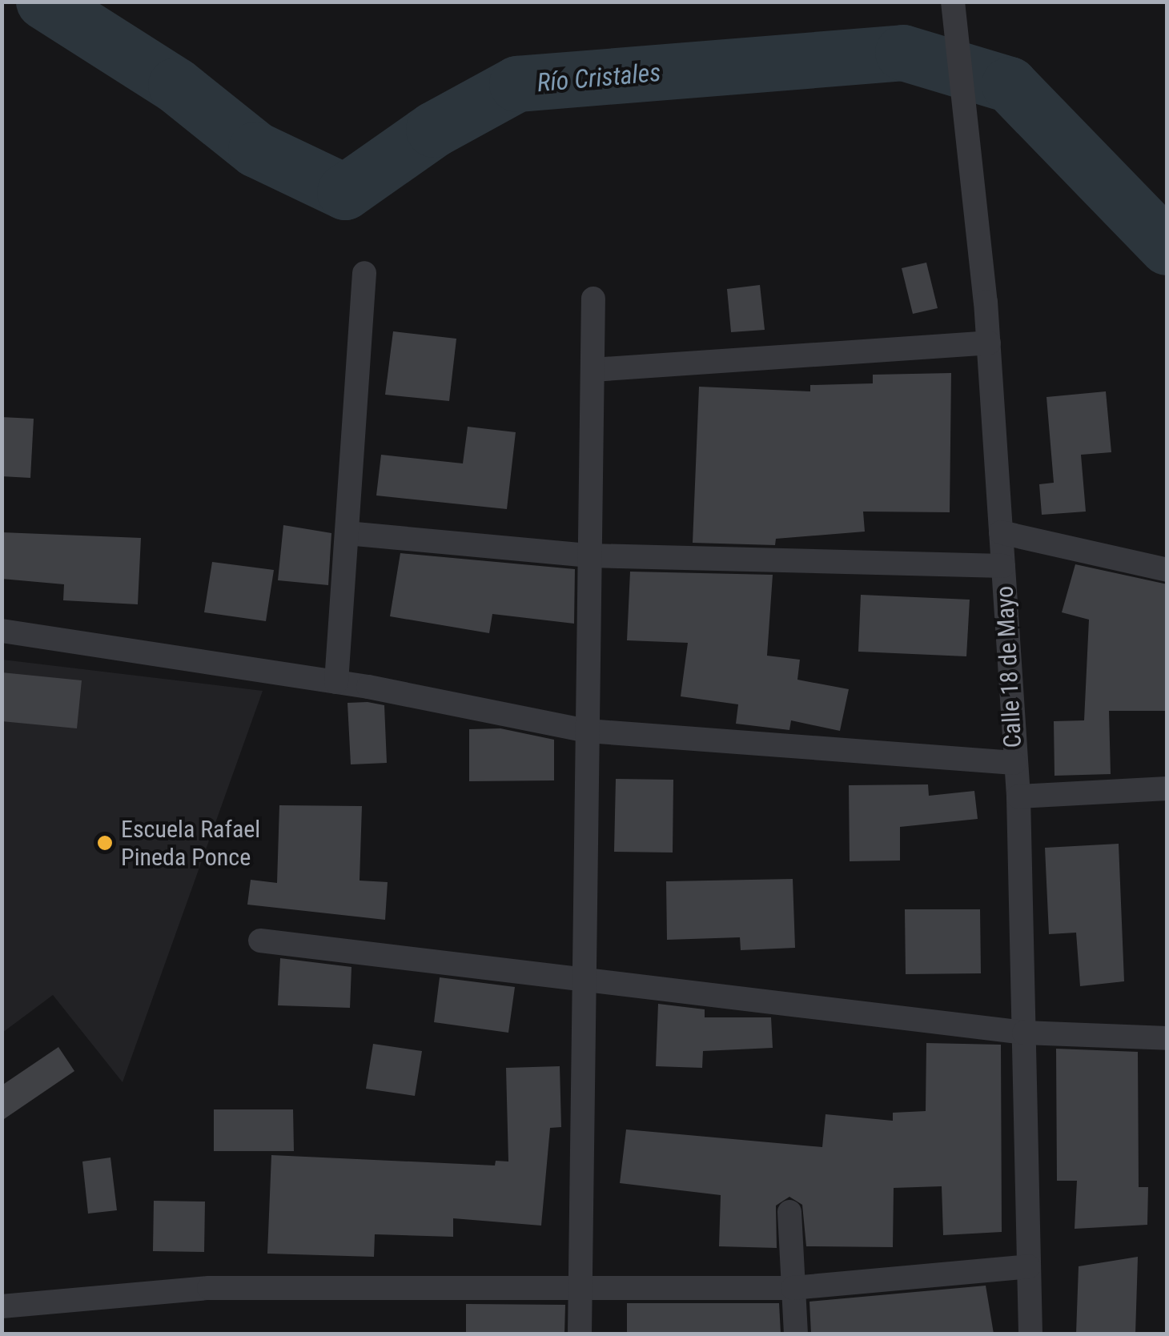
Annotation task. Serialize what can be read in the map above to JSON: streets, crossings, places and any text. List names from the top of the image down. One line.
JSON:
{"streets":{"street":["Calle 18 de Mayo"]},"water":["Río Cristales"],"places":["Escuela Rafael Pineda Ponce"]}
